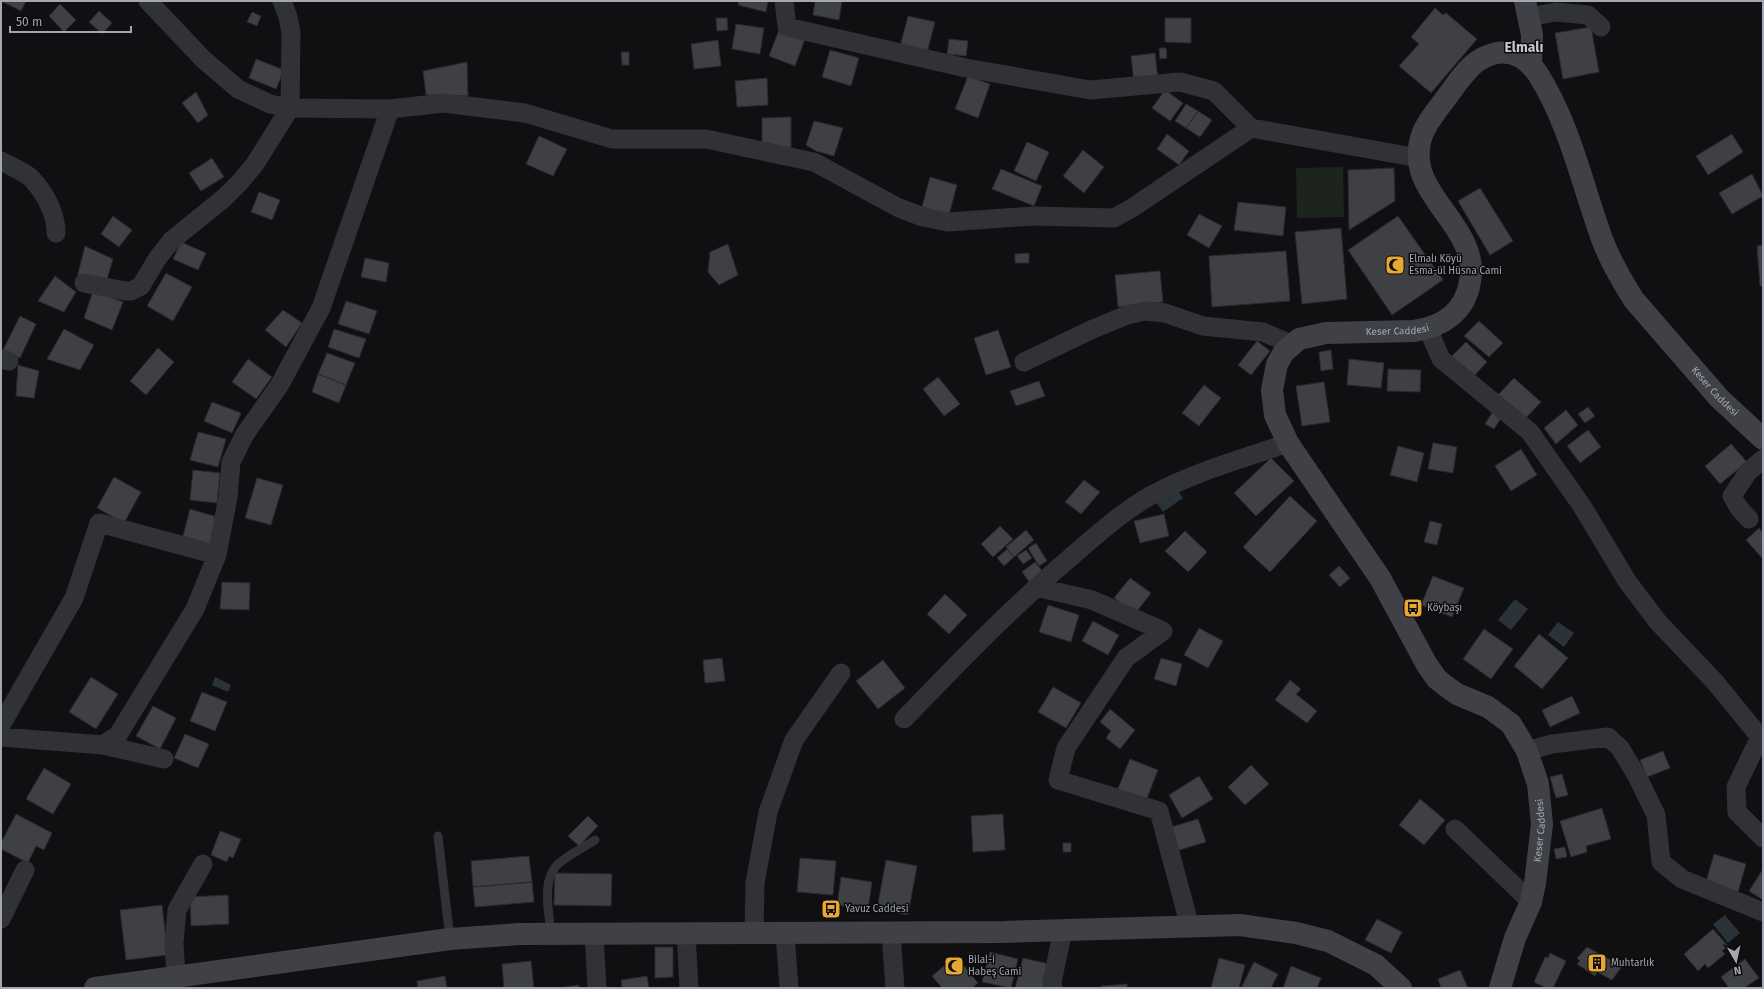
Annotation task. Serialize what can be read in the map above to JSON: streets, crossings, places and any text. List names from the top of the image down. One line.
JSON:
{"streets":{"street":["Keser Caddesi"]},"districts":["Elmalı"],"places":{"mosque":["Elmalı Köyü Esma-ül Hüsna Cami","Bilal-i Habeş Cami"],"bus stop":["Köybaşı","Yavuz Caddesi"],"building":["Muhtarlık"]},"scale_bar":"50 m","north":"bottom"}
